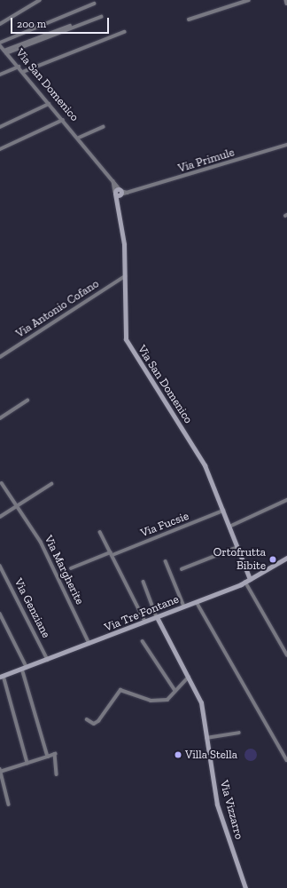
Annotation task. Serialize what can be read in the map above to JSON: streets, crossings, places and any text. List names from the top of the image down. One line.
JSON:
{"streets":{"street":["Via San Domenico","Via Primule","Via Antonio Cofano","Via Fucsie","Via Margherite","Via Genziane","Via Tre Fontane","Via Vizzarro"]},"crossings":[["Via San Domenico","Via Primule"],["Via San Domenico","Via Antonio Cofano"],["Via San Domenico","Via Fucsie"],["Via San Domenico","Via Tre Fontane"],["Via Margherite","Via Tre Fontane"],["Via Genziane","Via Tre Fontane"],["Via Tre Fontane","Via Vizzarro"]],"places":["Ortofrutta Bibite","Villa Stella"],"scale_bar":"200 m"}
